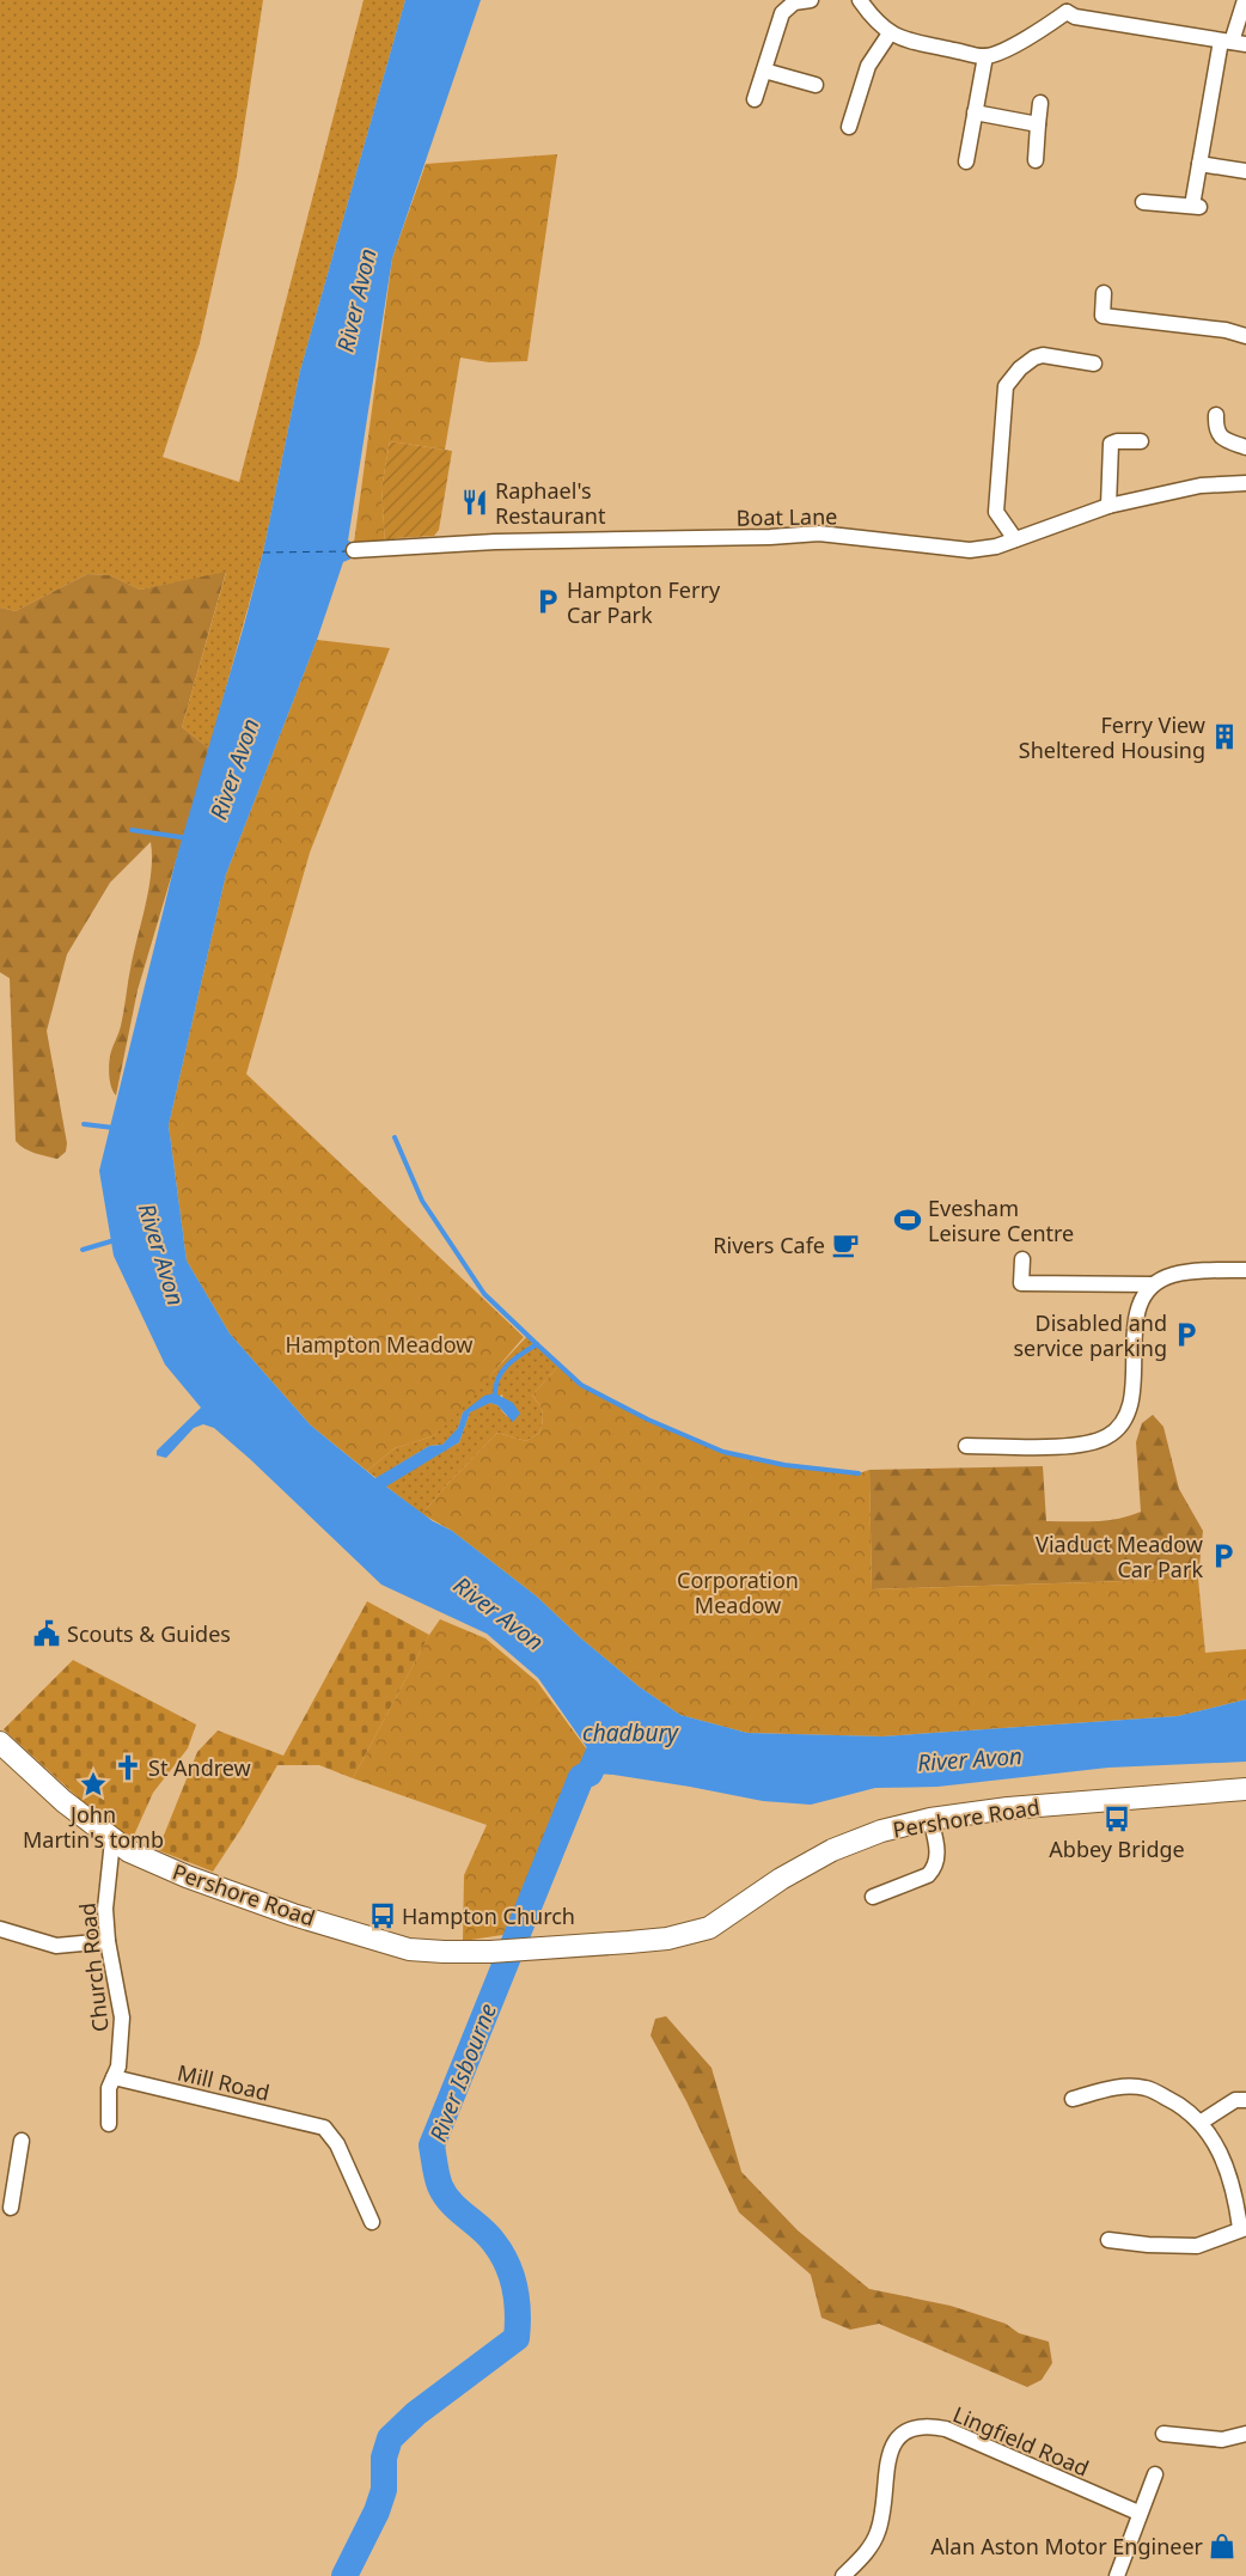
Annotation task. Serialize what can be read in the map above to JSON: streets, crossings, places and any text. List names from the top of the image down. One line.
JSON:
{"streets":{"main road":["Pershore Road"],"street":["Boat Lane","Church Road","Mill Road","Lingfield Road"]},"crossings":[["Pershore Road","Church Road"],["Church Road","Mill Road"]],"water":["River Avon","chadbury","River Isbourne"],"parks":["Hampton Meadow","Corporation Meadow"],"places":{"restaurant":["Raphael's Restaurant"],"parking":["Hampton Ferry Car Park","Disabled and service parking","Viaduct Meadow Car Park"],"building":["Ferry View Sheltered Housing"],"sports":["Evesham Leisure Centre"],"cafe":["Rivers Cafe"],"public building":["Scouts & Guides"],"church":["St Andrew"],"place":["John Martin's tomb"],"bus stop":["Abbey Bridge","Hampton Church"],"shop":["Alan Aston Motor Engineer"]}}
